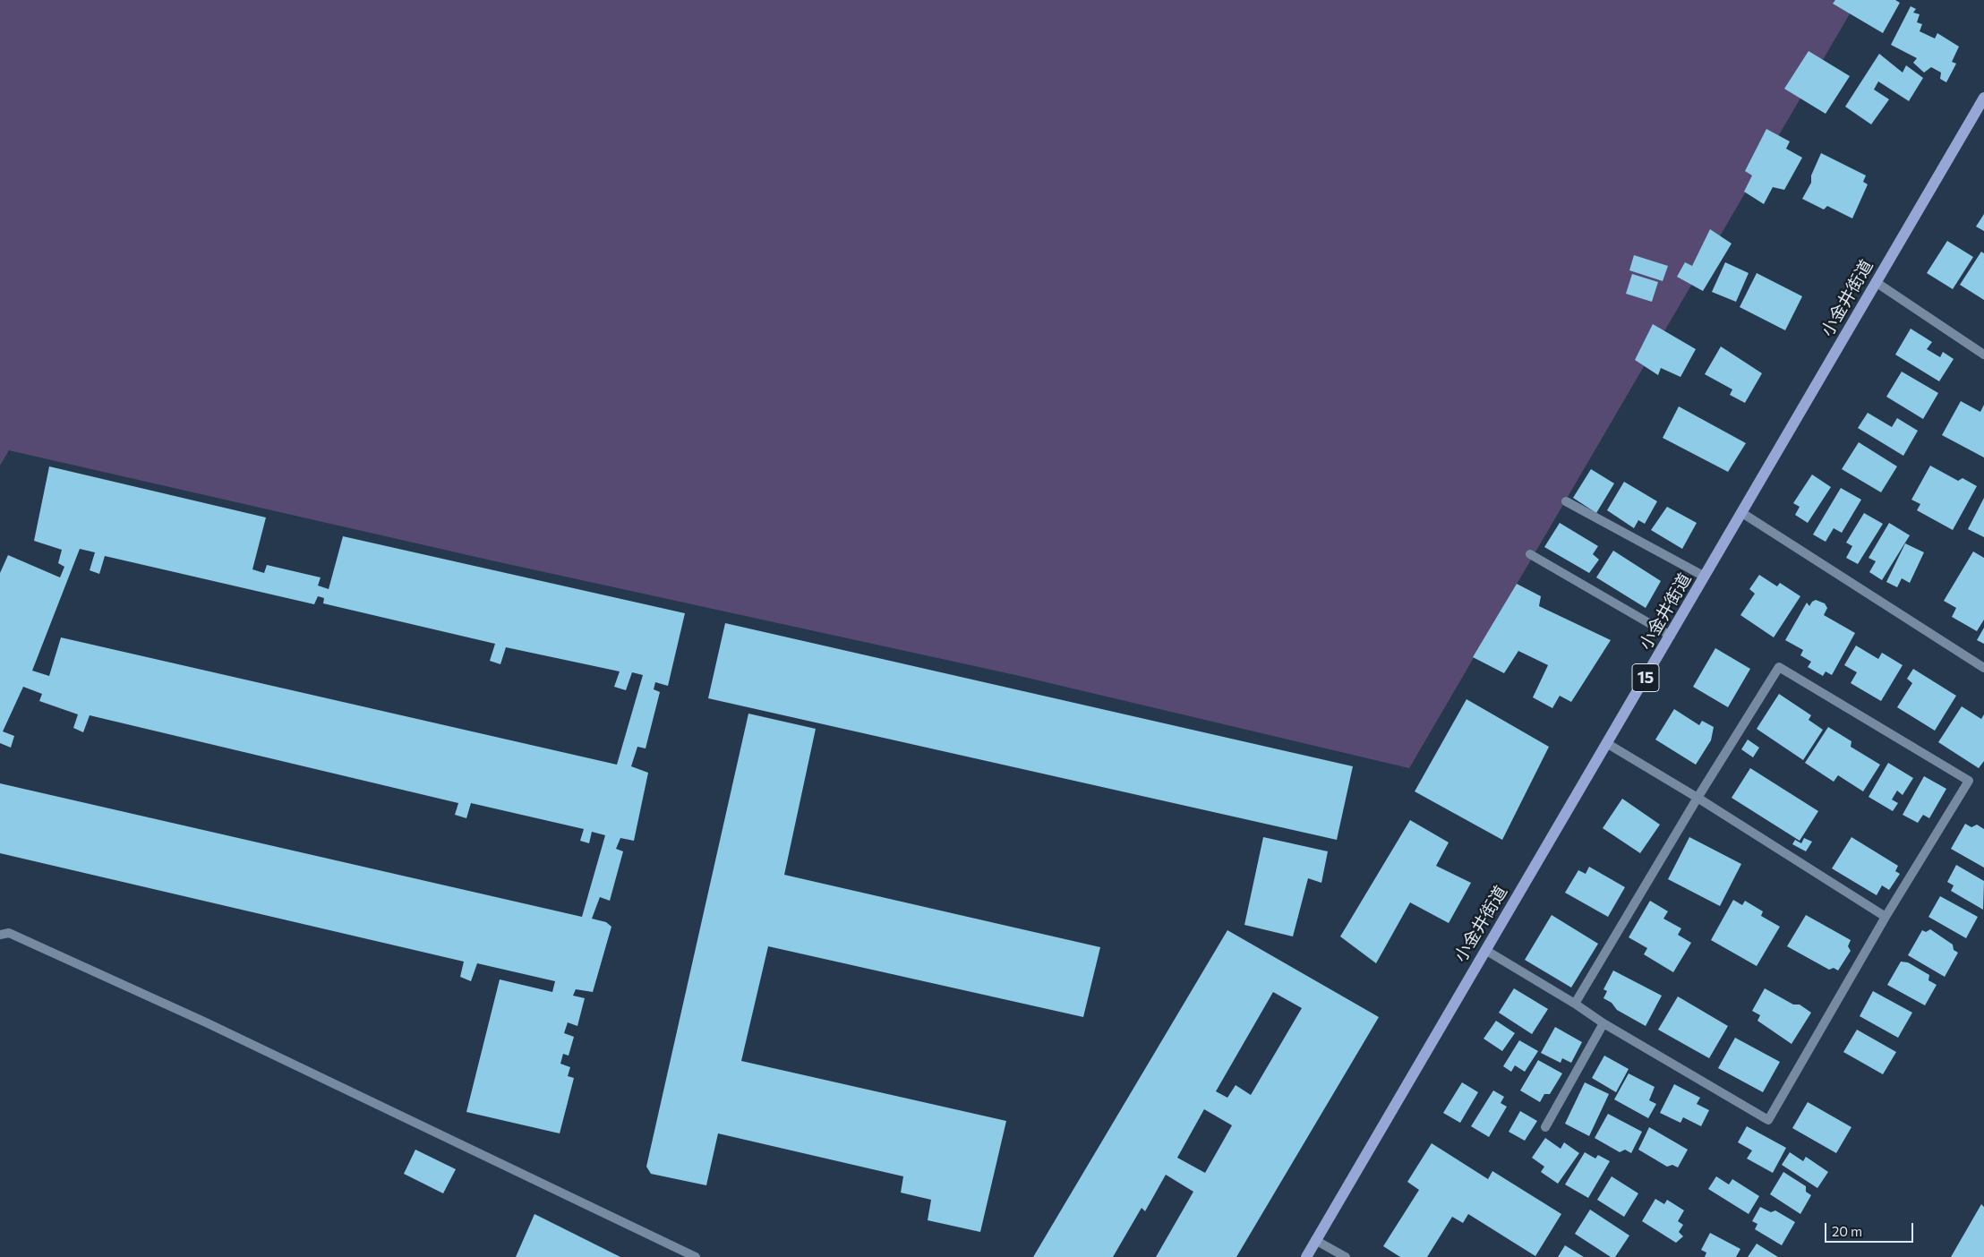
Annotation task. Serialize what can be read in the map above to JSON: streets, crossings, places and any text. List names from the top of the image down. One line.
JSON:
{"streets":{"main road":["小金井街道","15"]},"scale_bar":"20 m"}
